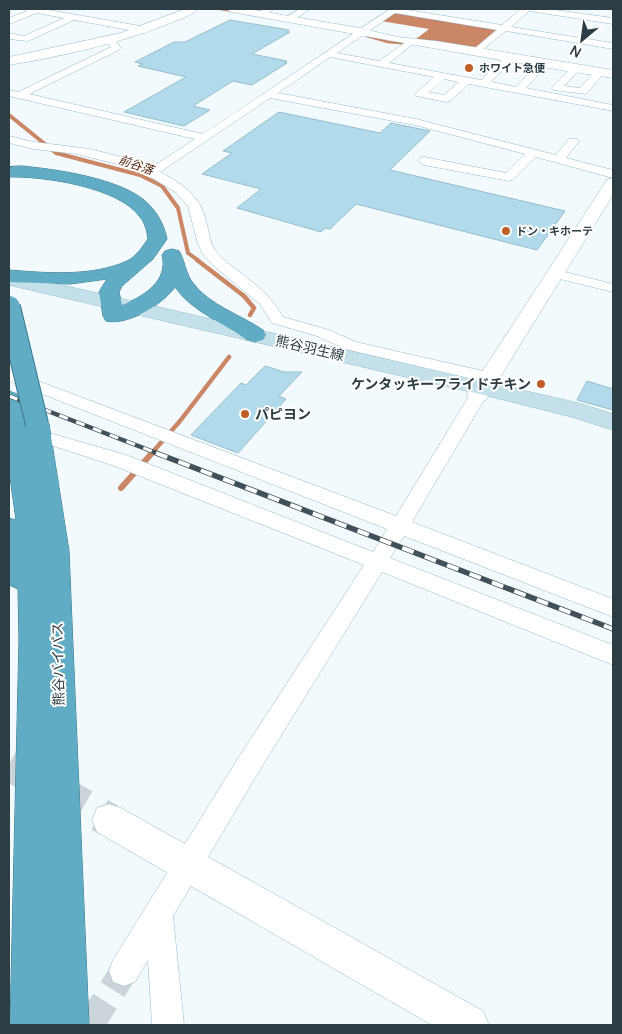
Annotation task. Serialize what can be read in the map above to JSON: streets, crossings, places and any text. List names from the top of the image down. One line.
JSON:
{"streets":{"highway":["熊谷バイパス"],"main road":["熊谷羽生線"]},"water":["前谷落"],"places":["ホワイト急便","ドン・キホーテ","ケンタッキーフライドチキン","パピヨン"],"north":"bottom left"}
